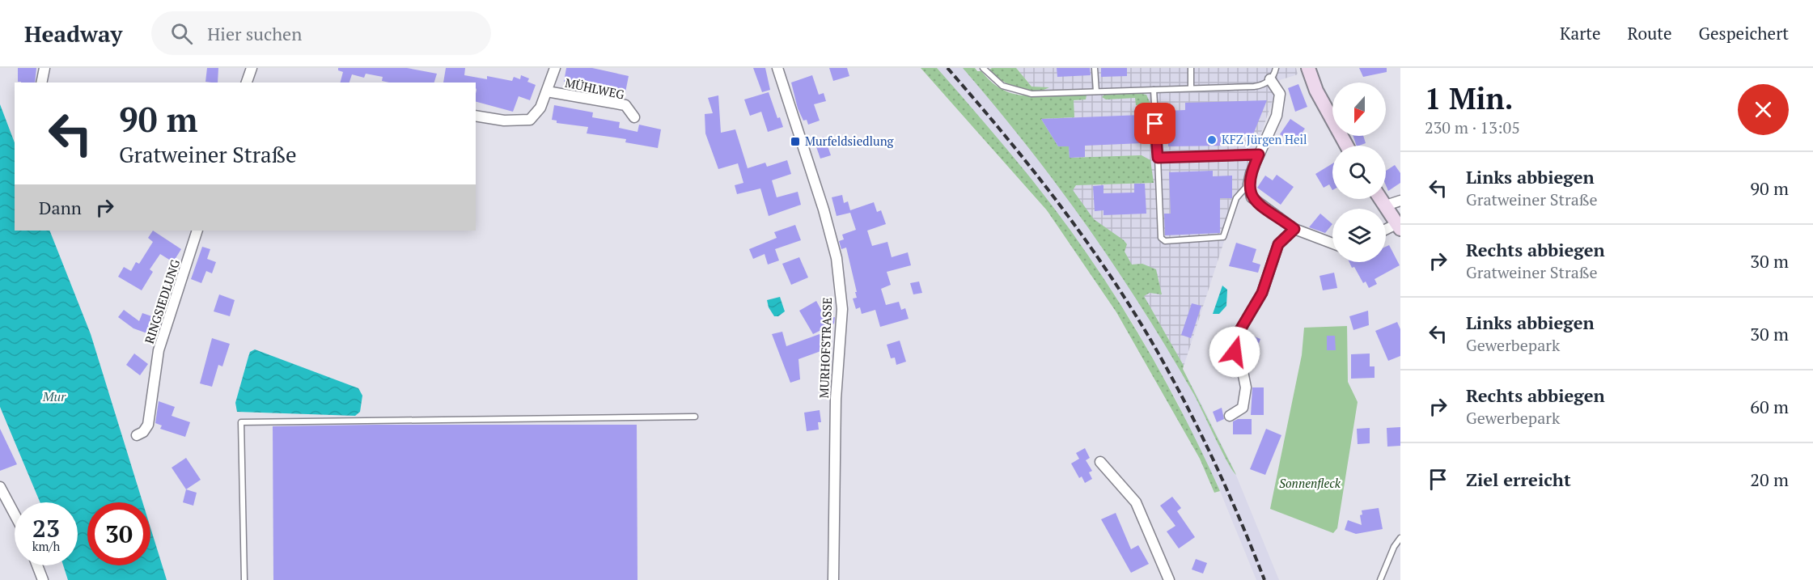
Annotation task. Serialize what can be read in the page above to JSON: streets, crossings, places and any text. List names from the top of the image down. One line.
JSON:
{"streets":{"street":["MÜHLWEG","RINGSIEDLUNG","MURHOFSTRASSE"]},"water":["Mur"],"parks":["Sonnenfleck"],"places":{"other":["KFZ Jürgen Heil"],"transit":["Murfeldsiedlung"]},"north":"bottom","page":{"header":"Headway","search":"Hier suchen","nav":["Karte","Route","Gespeichert"],"heading":["1 Min.","230 m · 13:05"],"turn":["90 m","Gratweiner Straße"],"list":[{"name":"Links abbiegen","note":"Gratweiner Straße","value":"90 m"},{"name":"Rechts abbiegen","note":"Gratweiner Straße","value":"30 m"},{"name":"Links abbiegen","note":"Gewerbepark","value":"30 m"},{"name":"Rechts abbiegen","note":"Gewerbepark","value":"60 m"},{"name":"Ziel erreicht","value":"20 m"}],"then":"Dann","speed":"23 km/h","limit":"30"}}
